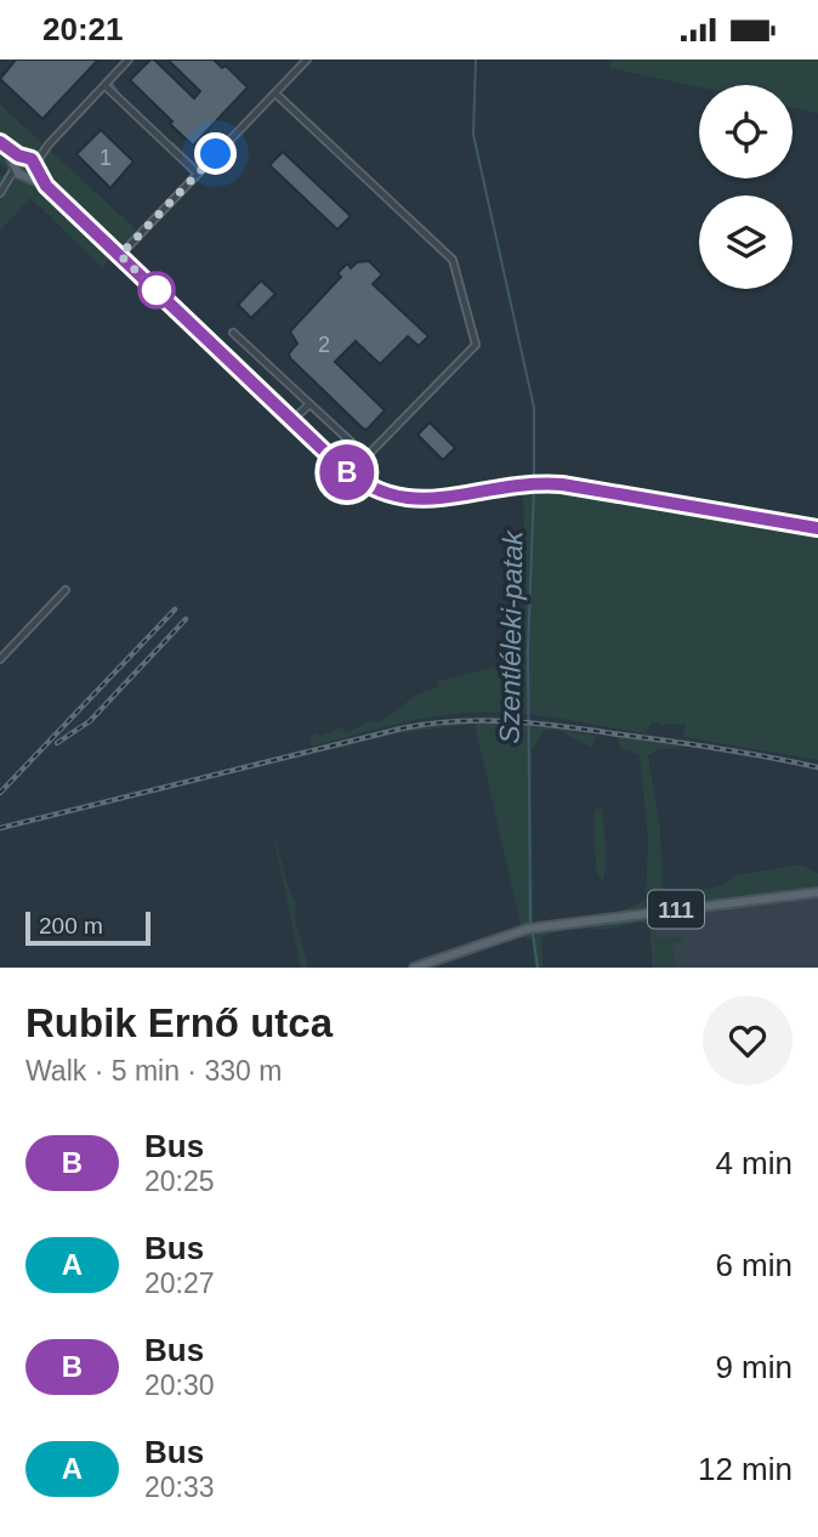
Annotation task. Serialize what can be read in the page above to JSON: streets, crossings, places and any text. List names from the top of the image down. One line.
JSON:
{"streets":{"main road":["111"]},"water":["Szentléleki-patak"],"lines":["bus line B"],"house_numbers":["1","2"],"scale_bar":"200 m","page":{"status":"20:21","on_map":"B","scale":"200 m","heading":["Rubik Ernő utca","Walk · 5 min · 330 m"],"list":[{"mark":"B","name":"Bus","note":"20:25","value":"4 min"},{"mark":"A","name":"Bus","note":"20:27","value":"6 min"},{"mark":"B","name":"Bus","note":"20:30","value":"9 min"},{"mark":"A","name":"Bus","note":"20:33","value":"12 min"}]}}
